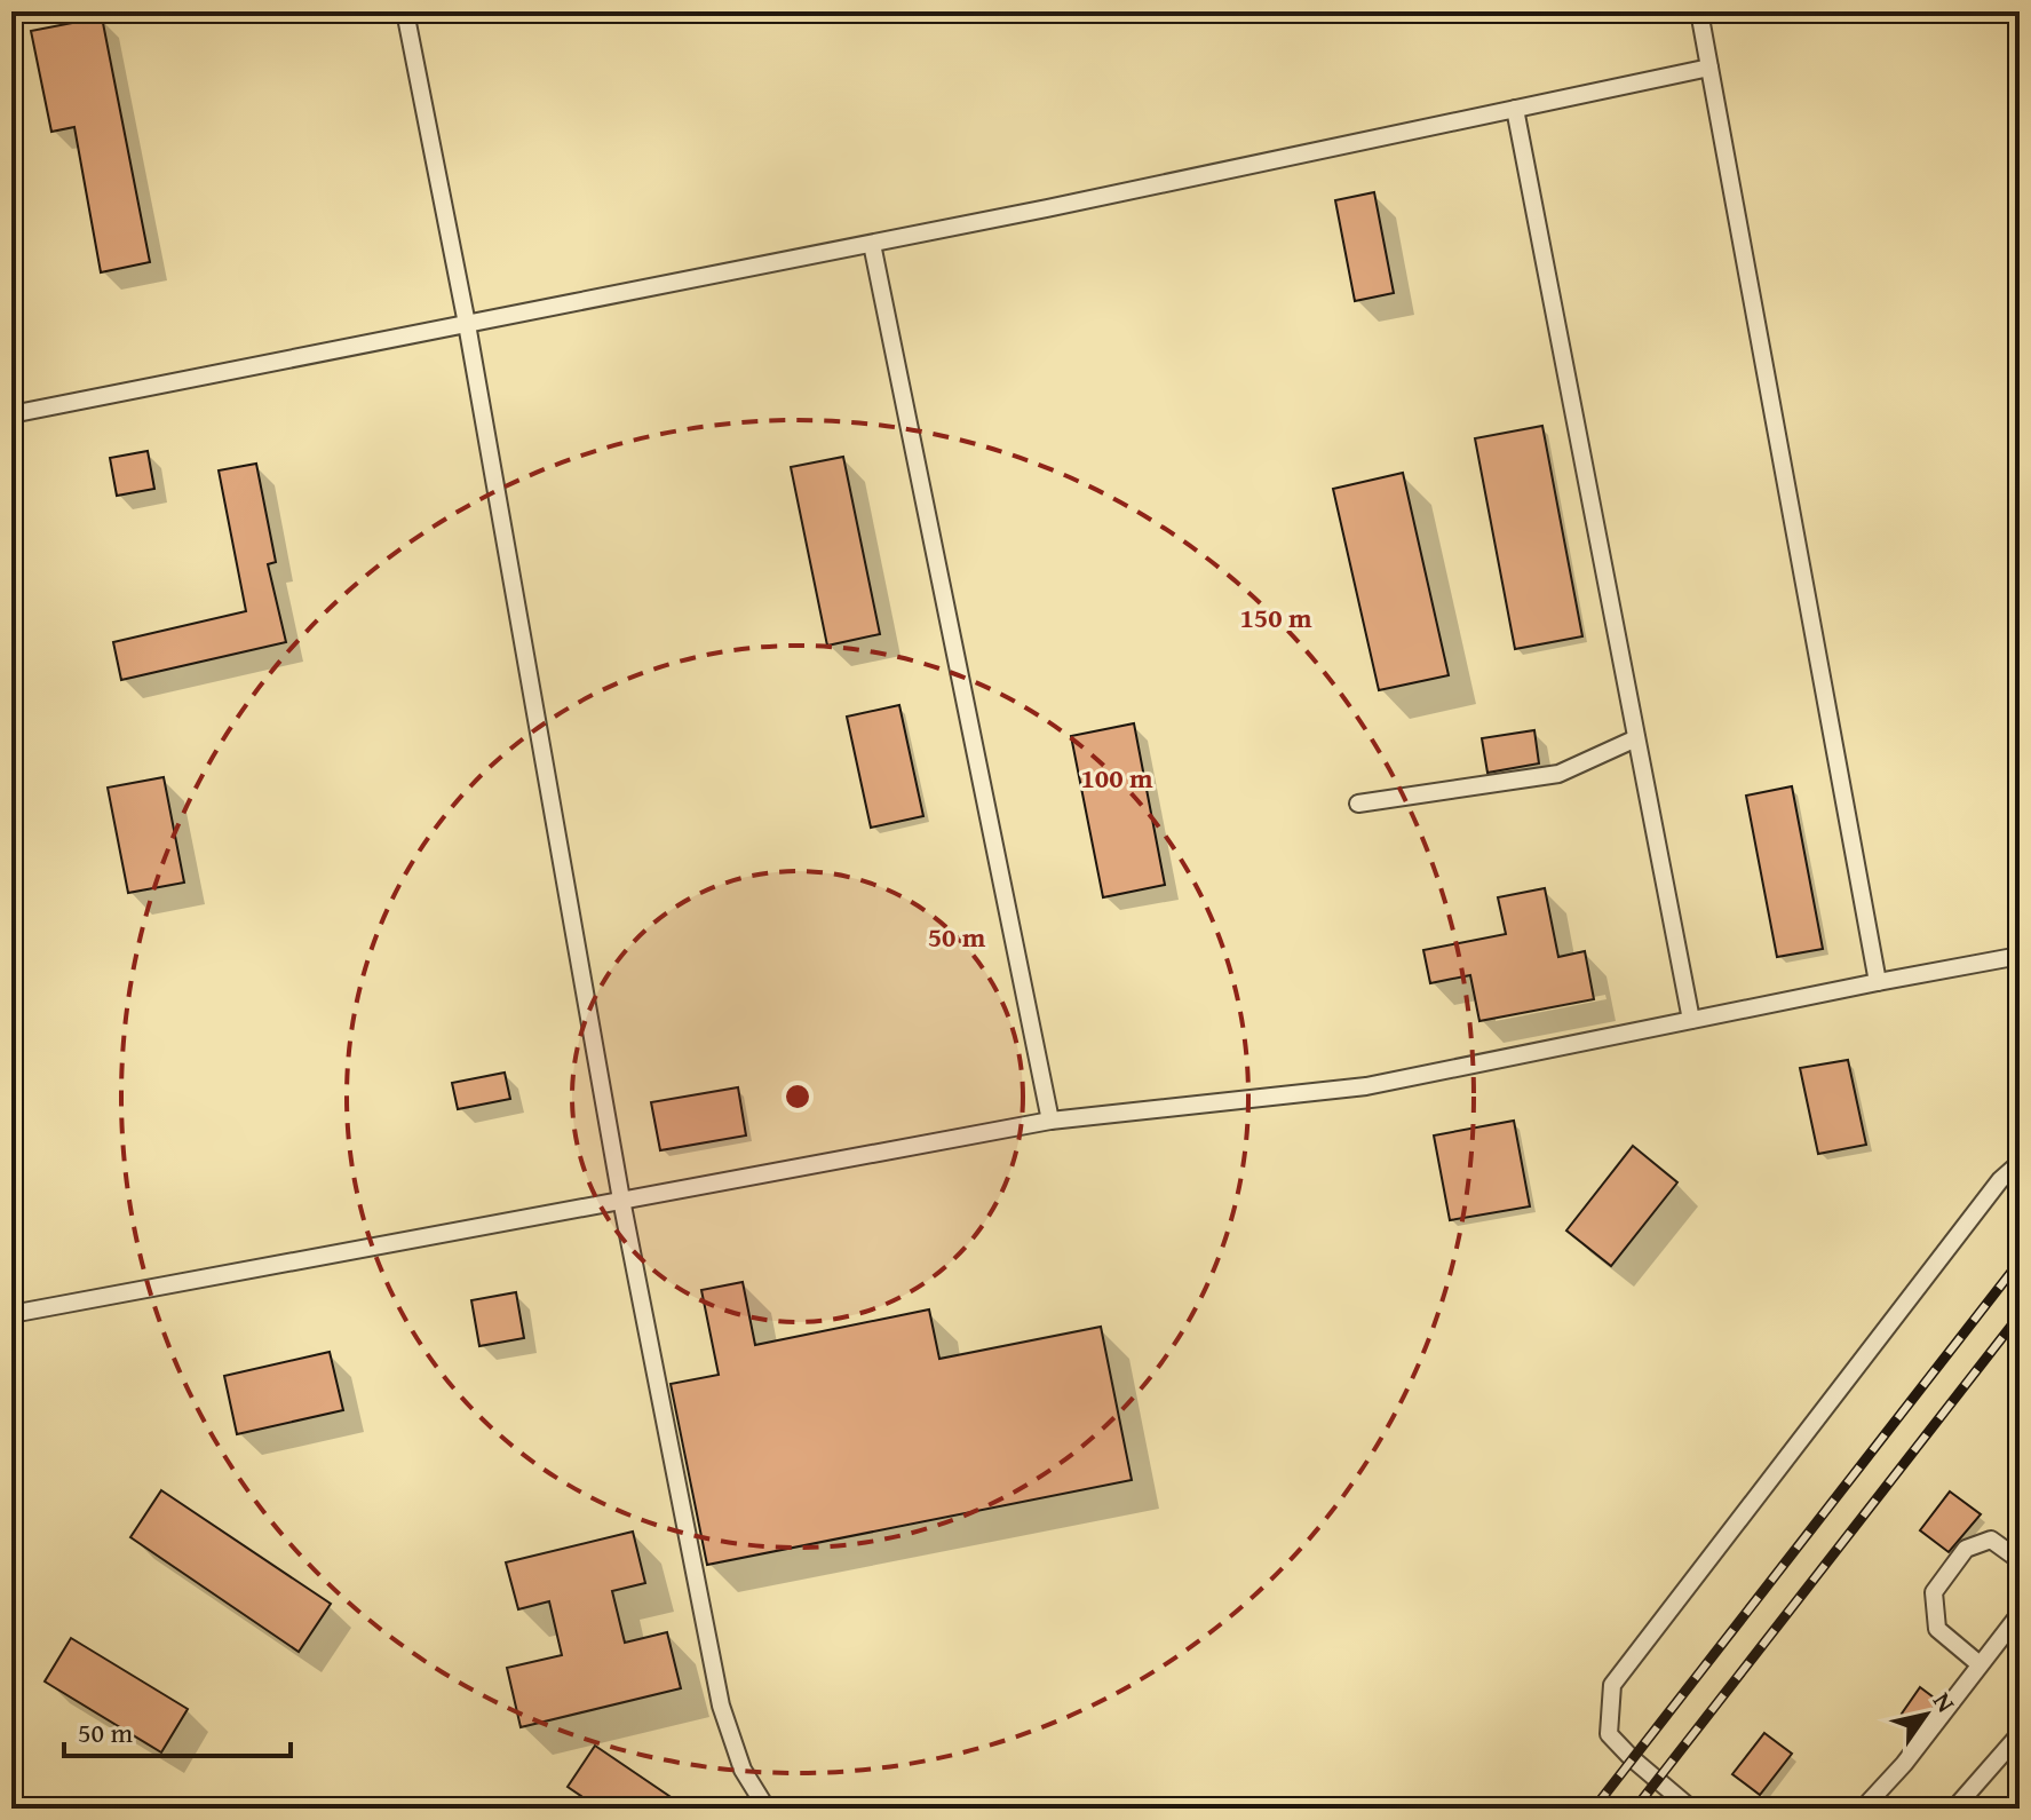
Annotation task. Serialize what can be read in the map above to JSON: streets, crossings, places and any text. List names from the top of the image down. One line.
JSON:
{"scale_bar":"50 m","north":"top right","rings":["150 m","100 m","50 m"]}
